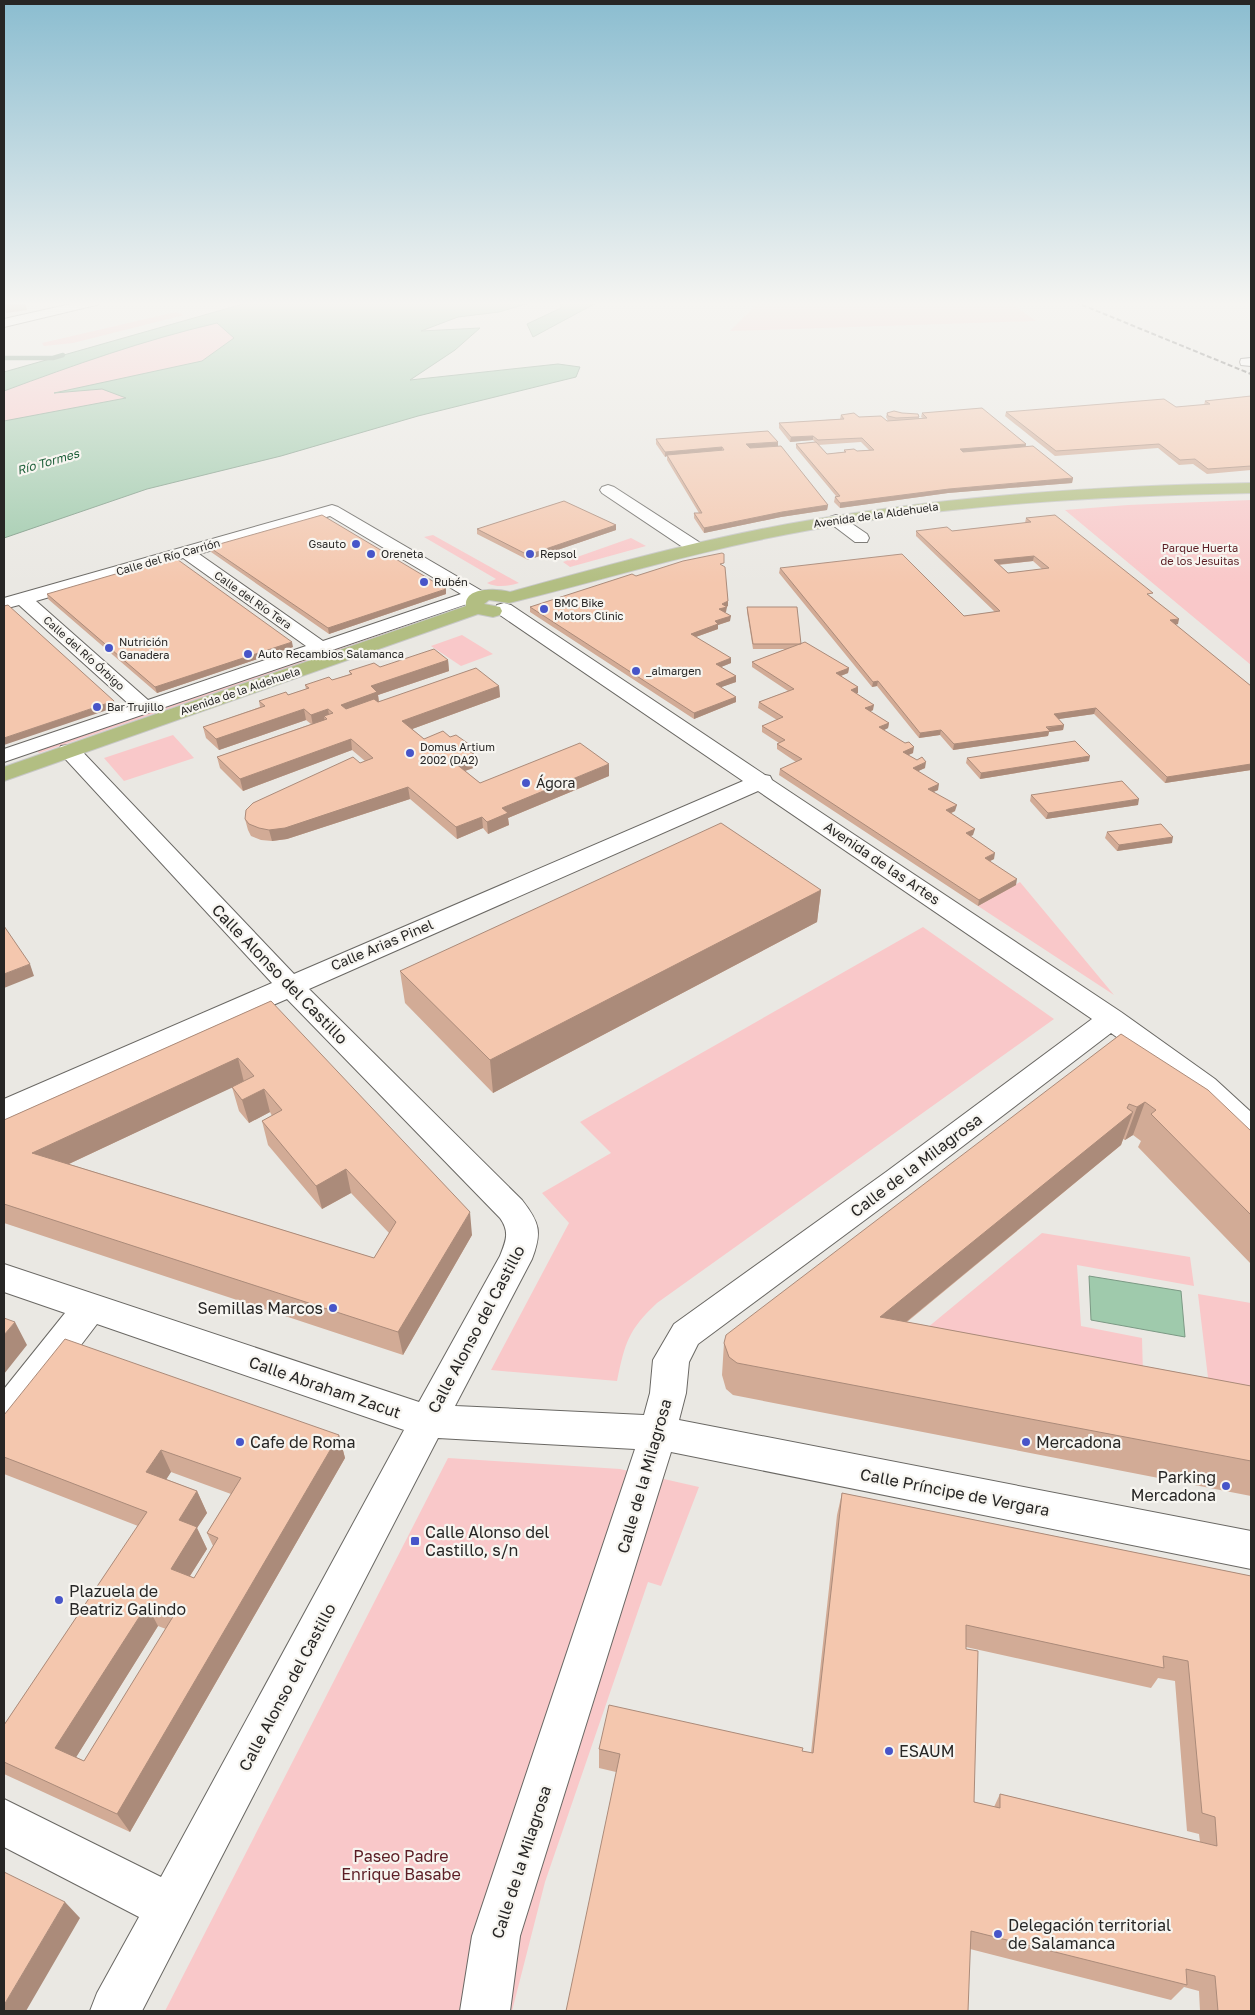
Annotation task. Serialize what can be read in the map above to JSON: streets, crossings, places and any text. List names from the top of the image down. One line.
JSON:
{"streets":{"main road":["Avenida de la Aldehuela"],"street":["Calle del Río Carrión","Calle del Río Tera","Calle del Río Órbigo","Avenida de las Artes","Calle Arias Pinel","Calle Alonso del Castillo","Calle de la Milagrosa","Calle Abraham Zacut","Calle Príncipe de Vergara"]},"crossings":[["Avenida de la Aldehuela","Calle del Río Carrión"],["Avenida de la Aldehuela","Calle del Río Tera"],["Avenida de la Aldehuela","Calle del Río Órbigo"],["Avenida de la Aldehuela","Avenida de las Artes"],["Avenida de la Aldehuela","Calle Alonso del Castillo"],["Calle del Río Carrión","Calle del Río Tera"],["Calle del Río Carrión","Calle del Río Órbigo"],["Avenida de las Artes","Calle Arias Pinel"],["Avenida de las Artes","Calle de la Milagrosa"],["Calle Arias Pinel","Calle Alonso del Castillo"],["Calle Alonso del Castillo","Calle Abraham Zacut"],["Calle de la Milagrosa","Calle Abraham Zacut"],["Calle de la Milagrosa","Calle Príncipe de Vergara"],["Calle Abraham Zacut","Calle Príncipe de Vergara"]],"water":["Río Tormes"],"parks":["Parque Huerta de los Jesuitas","Paseo Padre Enrique Basabe"],"places":{"other":["Gsauto","Oreneta","Repsol","Rubén","BMC Bike Motors Clinic","Nutrición Ganadera","Auto Recambios Salamanca","_almargen","Bar Trujillo","Domus Artium 2002 (DA2)","Ágora","Semillas Marcos","Cafe de Roma","Mercadona","Parking Mercadona","Plazuela de Beatriz Galindo","ESAUM","Delegación territorial de Salamanca"],"transit":["Calle Alonso del Castillo, s/n"]}}
